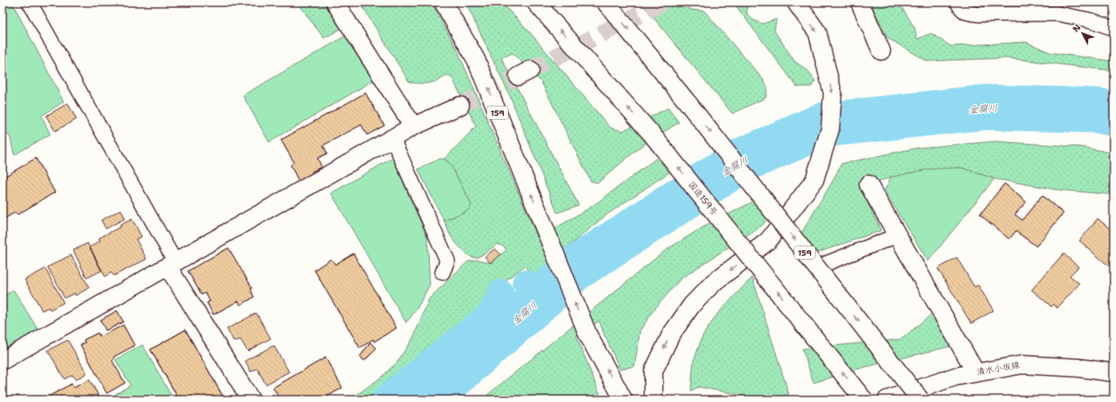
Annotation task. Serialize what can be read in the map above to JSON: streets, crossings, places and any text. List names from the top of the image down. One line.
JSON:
{"streets":{"main road":["159","国道159号","清水小坂線"]},"water":["金腐川"],"north":"top left"}
